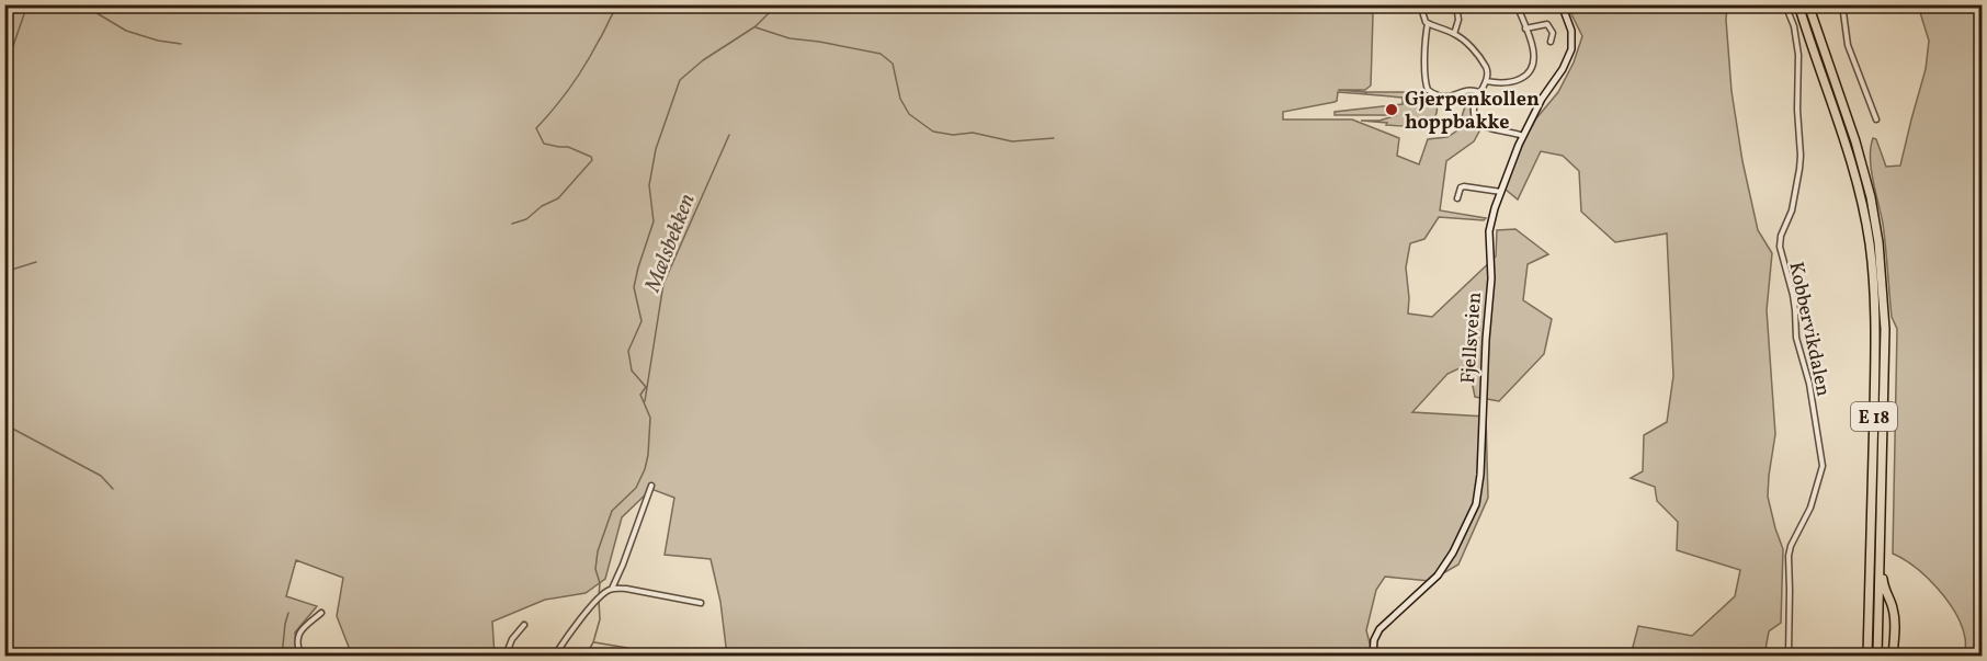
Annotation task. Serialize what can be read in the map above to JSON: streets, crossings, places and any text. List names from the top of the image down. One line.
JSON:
{"streets":{"highway":["E 18"],"main road":["Fjellsveien"],"street":["Kobbervikdalen"]},"water":["Mælsbekken"],"places":["Gjerpenkollen hoppbakke"]}
